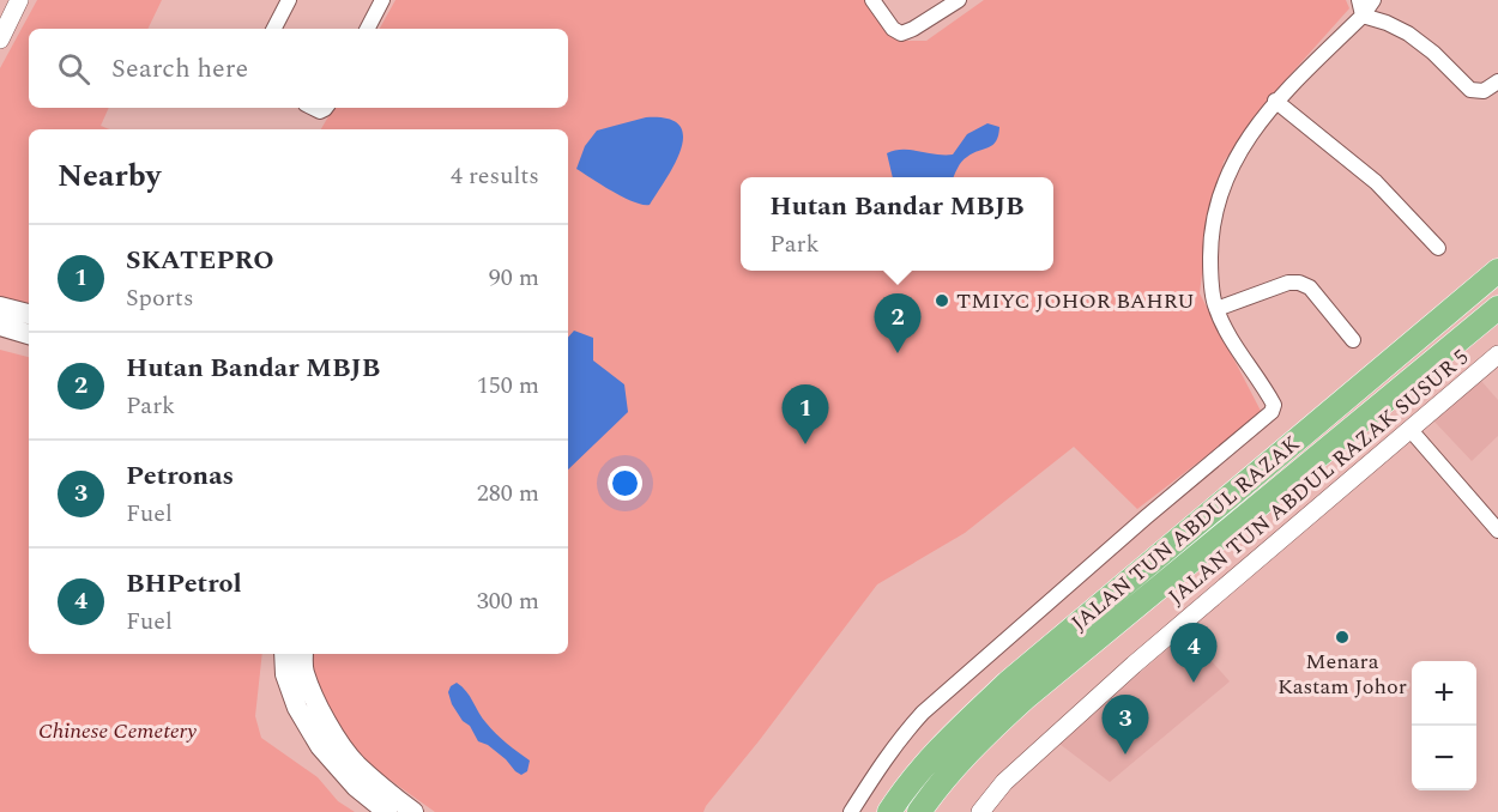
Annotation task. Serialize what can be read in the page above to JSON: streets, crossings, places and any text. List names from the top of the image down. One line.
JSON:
{"streets":{"highway":["JALAN TUN ABDUL RAZAK"],"street":["JALAN TUN ABDUL RAZAK SUSUR 5"]},"parks":["Chinese Cemetery"],"places":["TMIYC JOHOR BAHRU","Menara Kastam Johor"],"page":{"search":"Search here","heading":["Nearby","4 results"],"popup":["Hutan Bandar MBJB","Park"],"list":[{"mark":"1","name":"SKATEPRO","note":"Sports","value":"90 m"},{"mark":"2","name":"Hutan Bandar MBJB","note":"Park","value":"150 m"},{"mark":"3","name":"Petronas","note":"Fuel","value":"280 m"},{"mark":"4","name":"BHPetrol","note":"Fuel","value":"300 m"}],"pins":["2","1","4","3"],"map_buttons":["+","−"]}}
